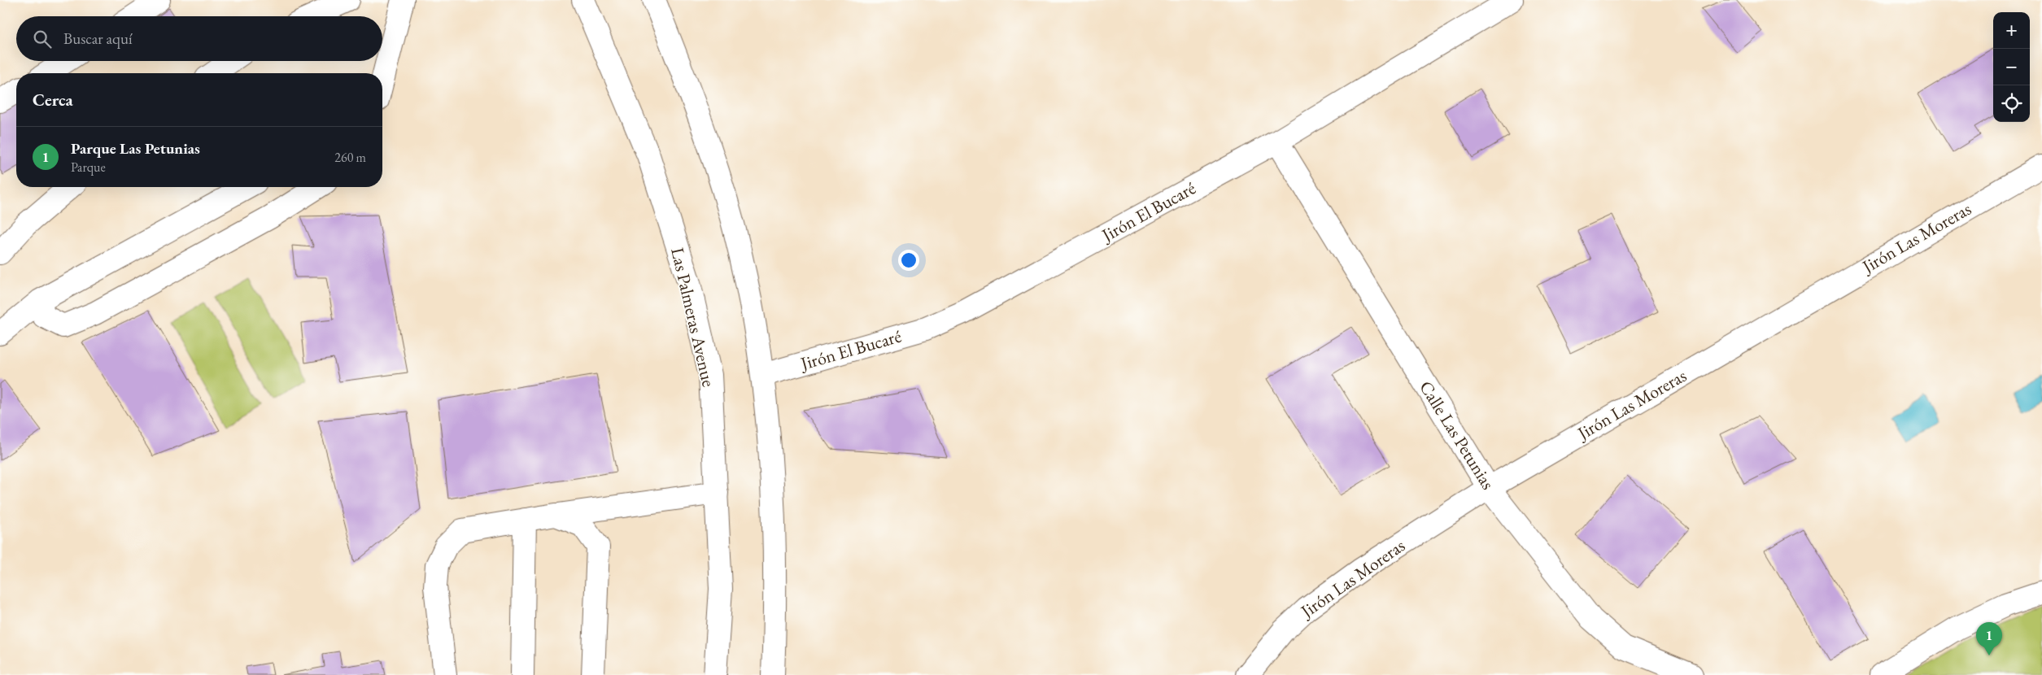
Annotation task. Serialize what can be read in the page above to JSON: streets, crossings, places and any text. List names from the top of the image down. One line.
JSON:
{"streets":{"street":["Jirón El Bucaré","Jirón Las Moreras","Las Palmeras Avenue","Calle Las Petunias"]},"crossings":[["Jirón El Bucaré","Calle Las Petunias"],["Jirón Las Moreras","Calle Las Petunias"]],"page":{"map_buttons":["+","−"],"search":"Buscar aquí","heading":"Cerca","list":[{"mark":"1","name":"Parque Las Petunias","note":"Parque","value":"260 m"}],"pins":"1"}}
